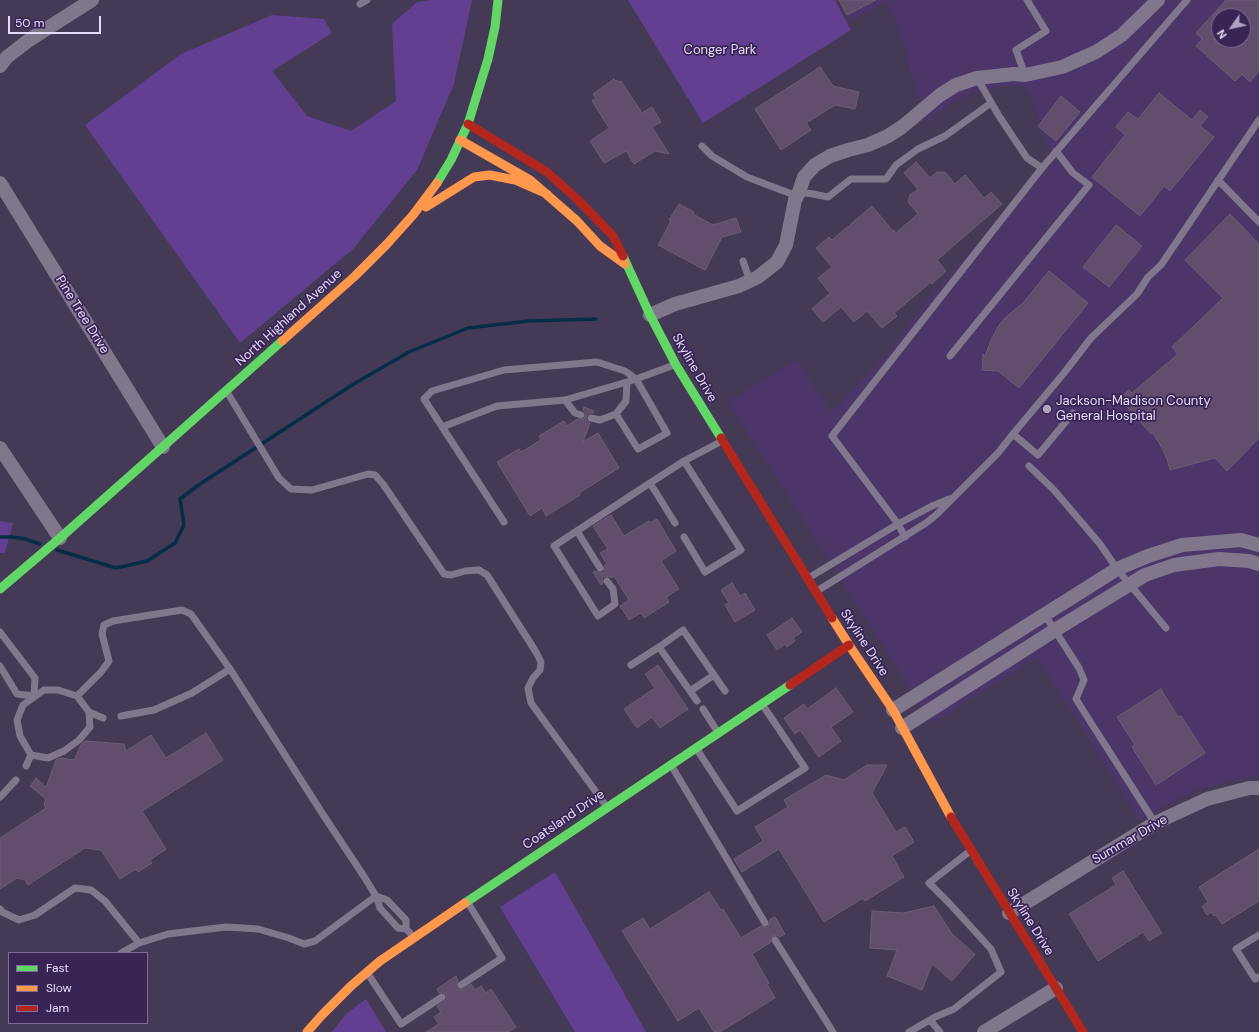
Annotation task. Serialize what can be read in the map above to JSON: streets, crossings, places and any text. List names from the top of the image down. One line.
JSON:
{"streets":{"street":["Pine Tree Drive","North Highland Avenue","Skyline Drive","Coatsland Drive","Summar Drive"]},"crossings":[["Pine Tree Drive","North Highland Avenue"],["North Highland Avenue","Skyline Drive"],["Skyline Drive","Coatsland Drive"],["Skyline Drive","Summar Drive"]],"parks":["Conger Park"],"places":["Jackson-Madison County General Hospital"],"legend":["Fast","Slow","Jam"],"scale_bar":"50 m","north":"bottom left"}
